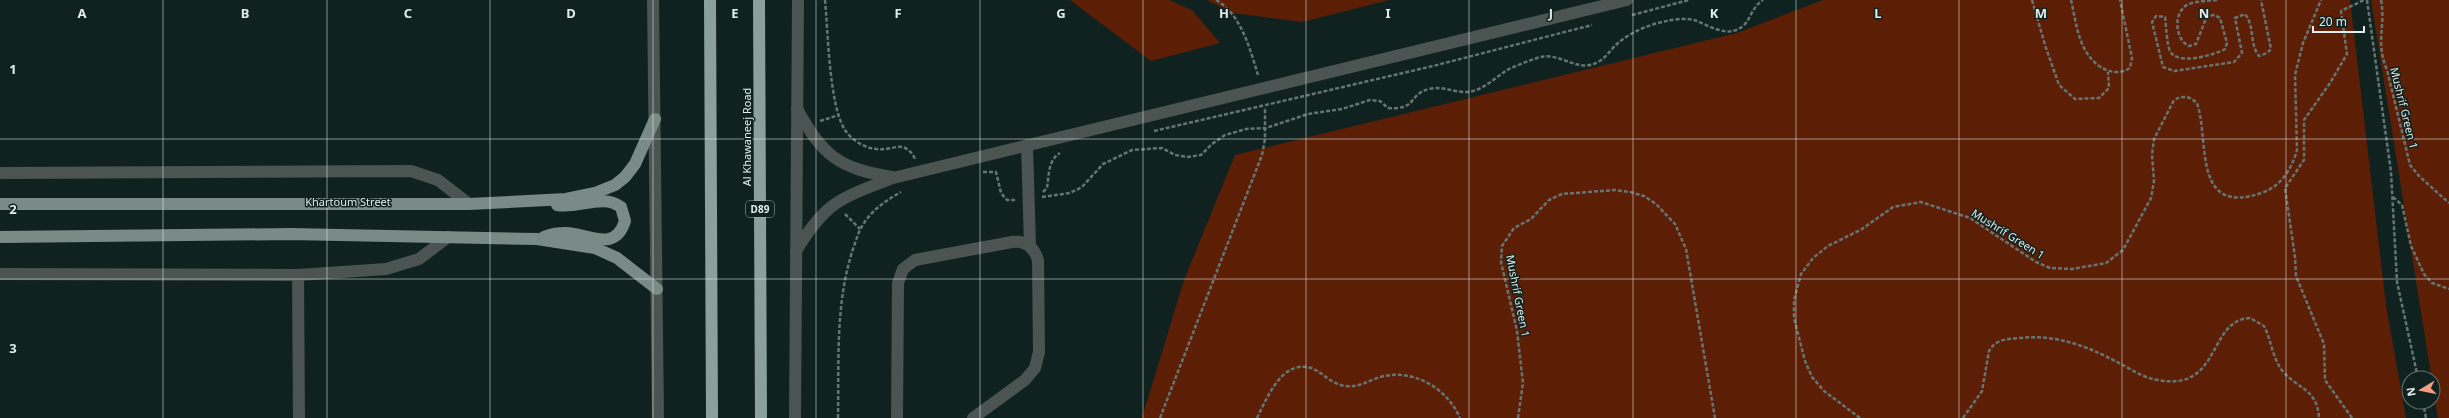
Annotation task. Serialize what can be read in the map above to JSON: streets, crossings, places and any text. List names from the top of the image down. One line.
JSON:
{"streets":{"highway":["Al Khawaneej Road","D89"],"main road":["Khartoum Street"],"path":["Mushrif Green 1"]},"scale_bar":"20 m","north":"left","grid":{"columns":["A","B","C","D","E","F","G","H","I","J","K","L","M","N"],"rows":["1","2","3"]}}
